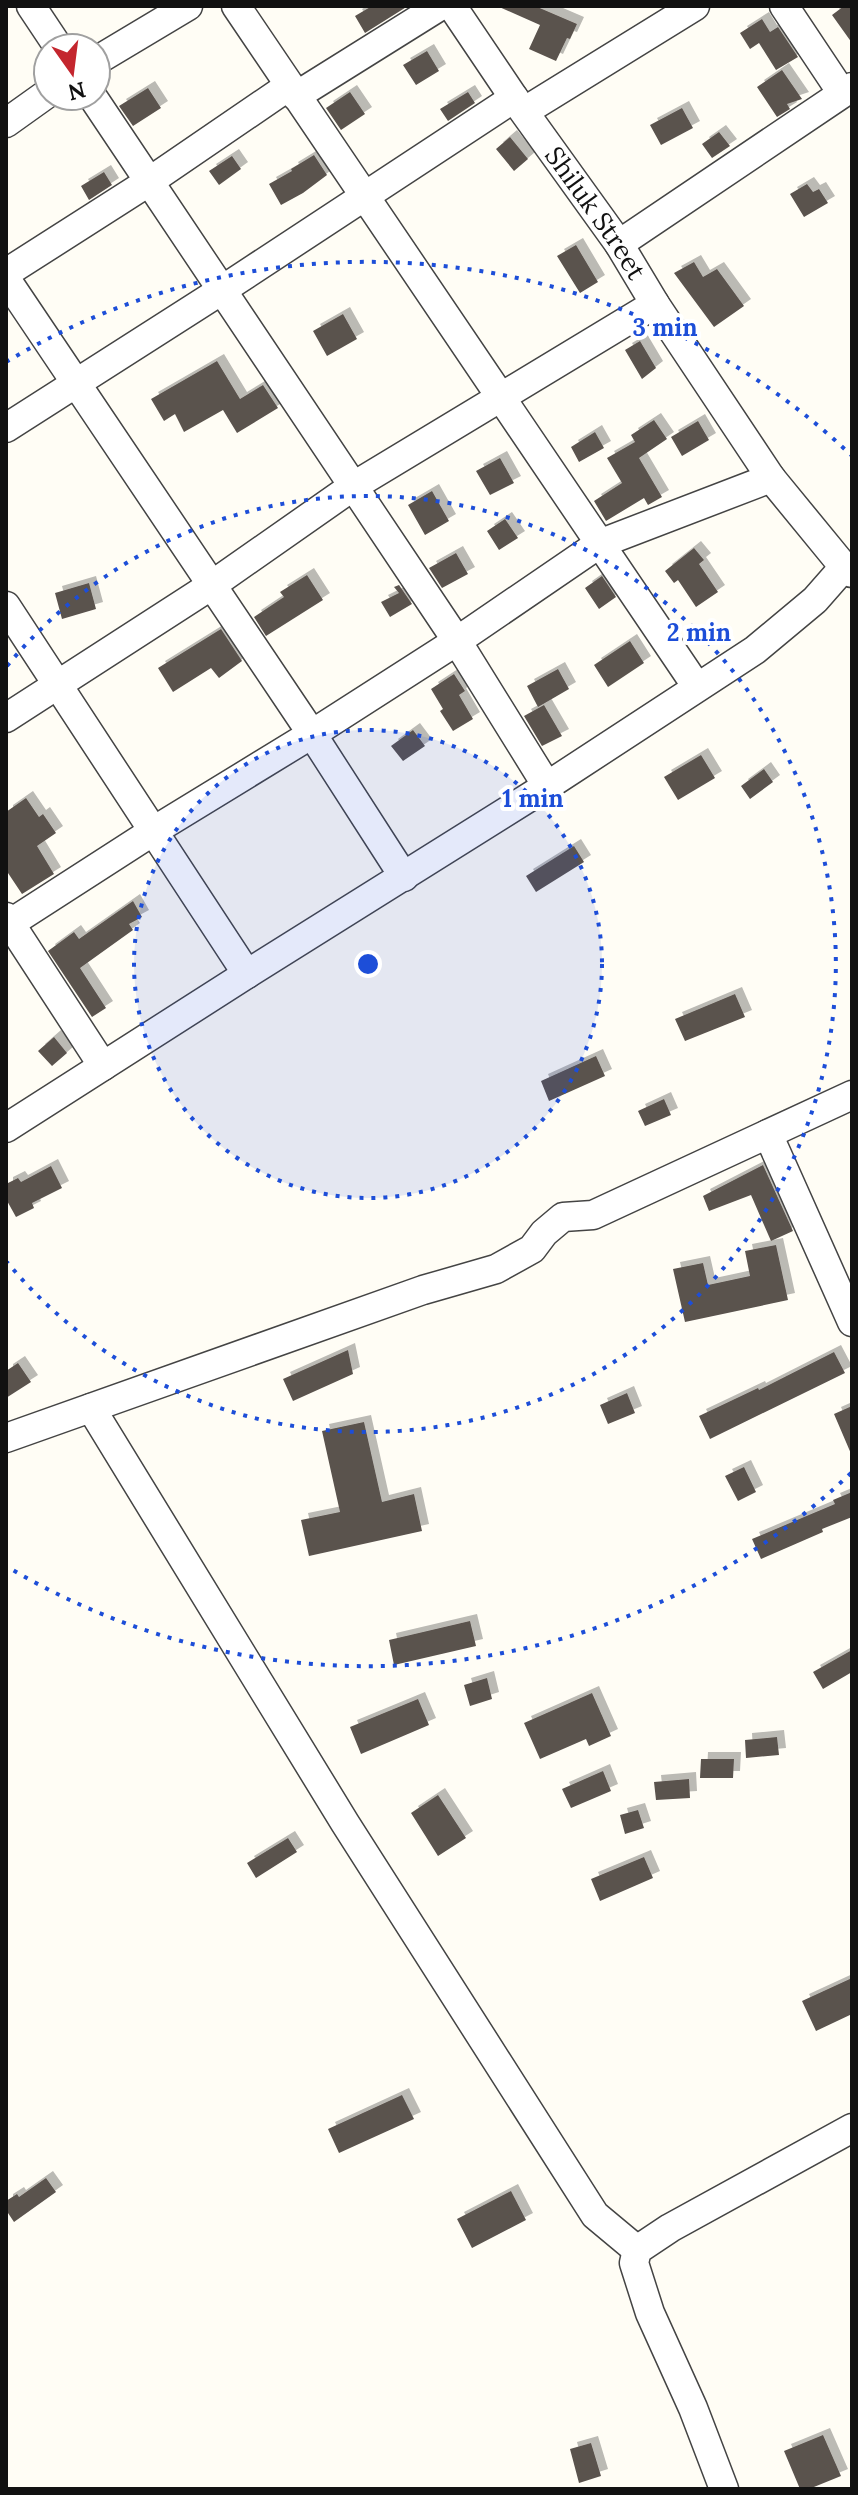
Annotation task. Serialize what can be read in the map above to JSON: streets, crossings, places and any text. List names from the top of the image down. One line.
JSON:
{"streets":{"street":["Shiluk Street"]},"north":"bottom","rings":["3 min","2 min","1 min"]}
